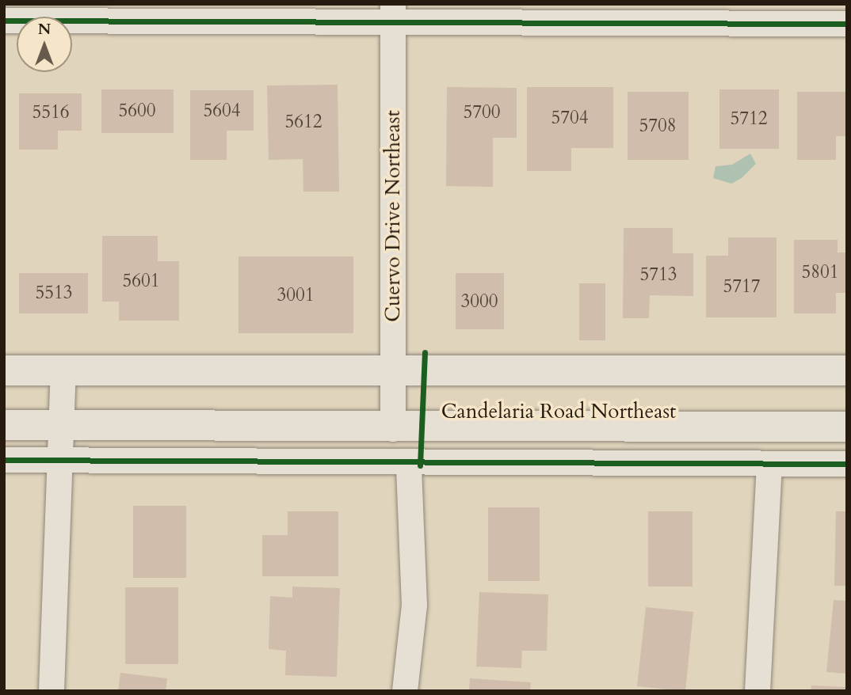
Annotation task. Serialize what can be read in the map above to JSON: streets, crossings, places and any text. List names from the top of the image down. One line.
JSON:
{"streets":{"main road":["Candelaria Road Northeast"],"street":["Cuervo Drive Northeast"]},"crossings":[["Cuervo Drive Northeast","Candelaria Road Northeast"]],"house_numbers":["5600","5604","5516","5700","5704","5712","5612","5708","5801","5713","5601","5717","5513","3001","3000"],"north":"top"}
